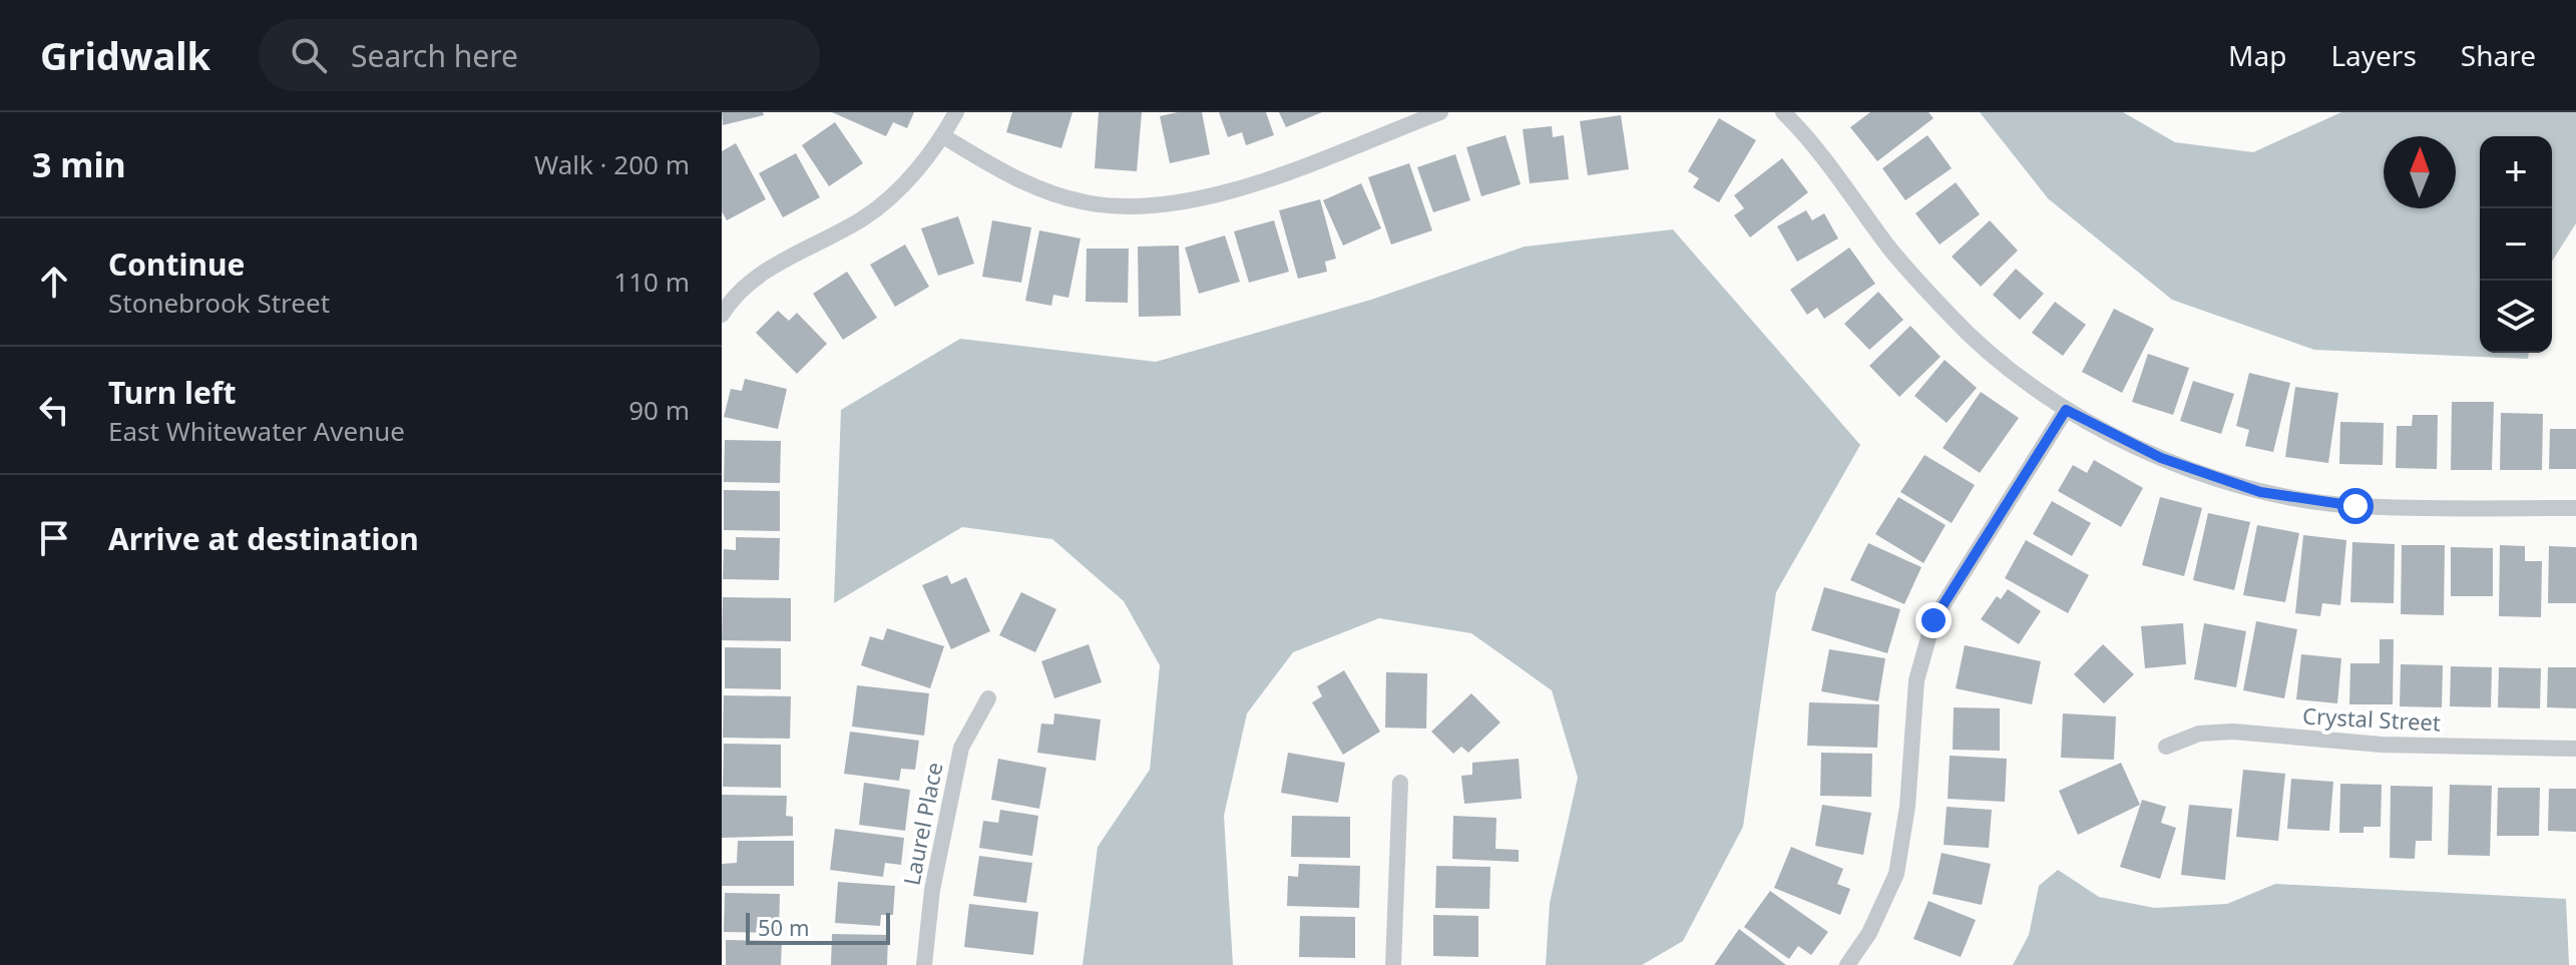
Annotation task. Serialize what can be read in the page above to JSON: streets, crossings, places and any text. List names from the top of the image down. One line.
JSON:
{"streets":{"street":["Crystal Street","Laurel Place"]},"scale_bar":"50 m","north":"top","page":{"header":"Gridwalk","search":"Search here","nav":["Map","Layers","Share"],"heading":["3 min","Walk · 200 m"],"map_buttons":["+","−"],"list":[["Continue","Stonebrook Street","110 m"],["Turn left","East Whitewater Avenue","90 m"],"Arrive at destination"],"scale":"50 m"}}
